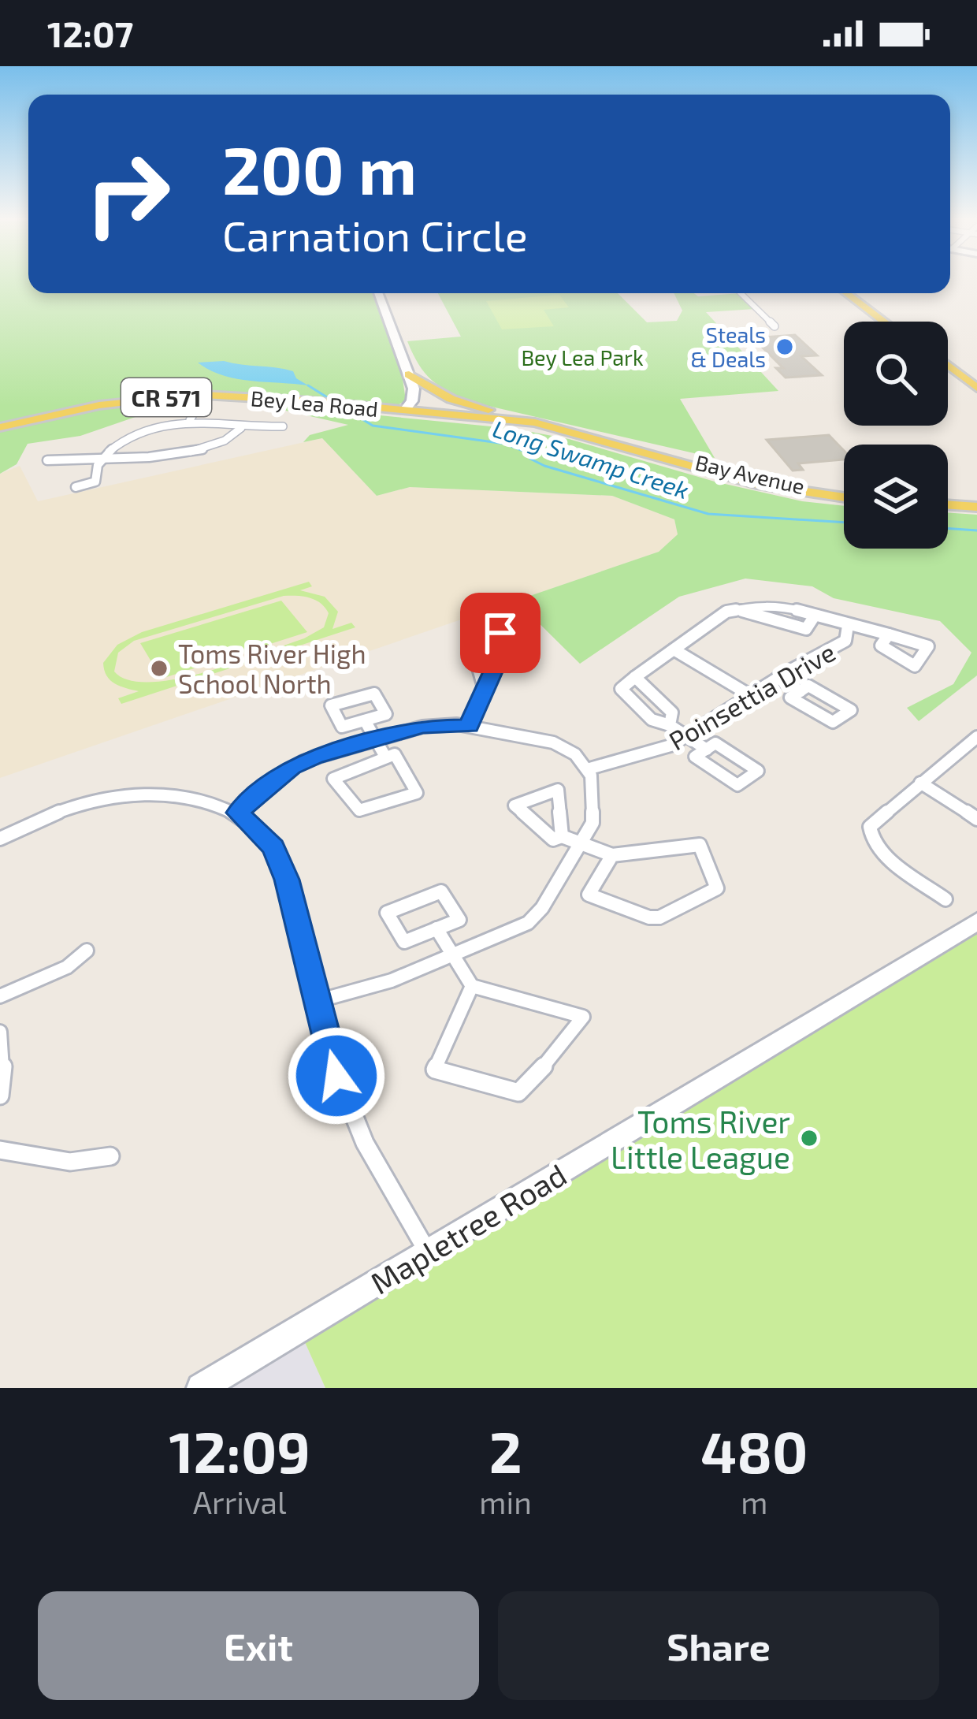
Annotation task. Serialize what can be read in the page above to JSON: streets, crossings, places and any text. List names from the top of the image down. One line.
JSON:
{"streets":{"main road":["CR 571","Bey Lea Road","Bay Avenue"],"street":["Poinsettia Drive","Mapletree Road"]},"crossings":[["Bey Lea Road","Bay Avenue"]],"water":["Long Swamp Creek"],"parks":["Bey Lea Park"],"places":["Steals & Deals","Toms River High School North","Toms River Little League"],"page":{"status":"12:07","turn":["200 m","Carnation Circle"],"eta":["12:09","Arrival","2","min","480","m"],"buttons":["Exit","Share"]}}
